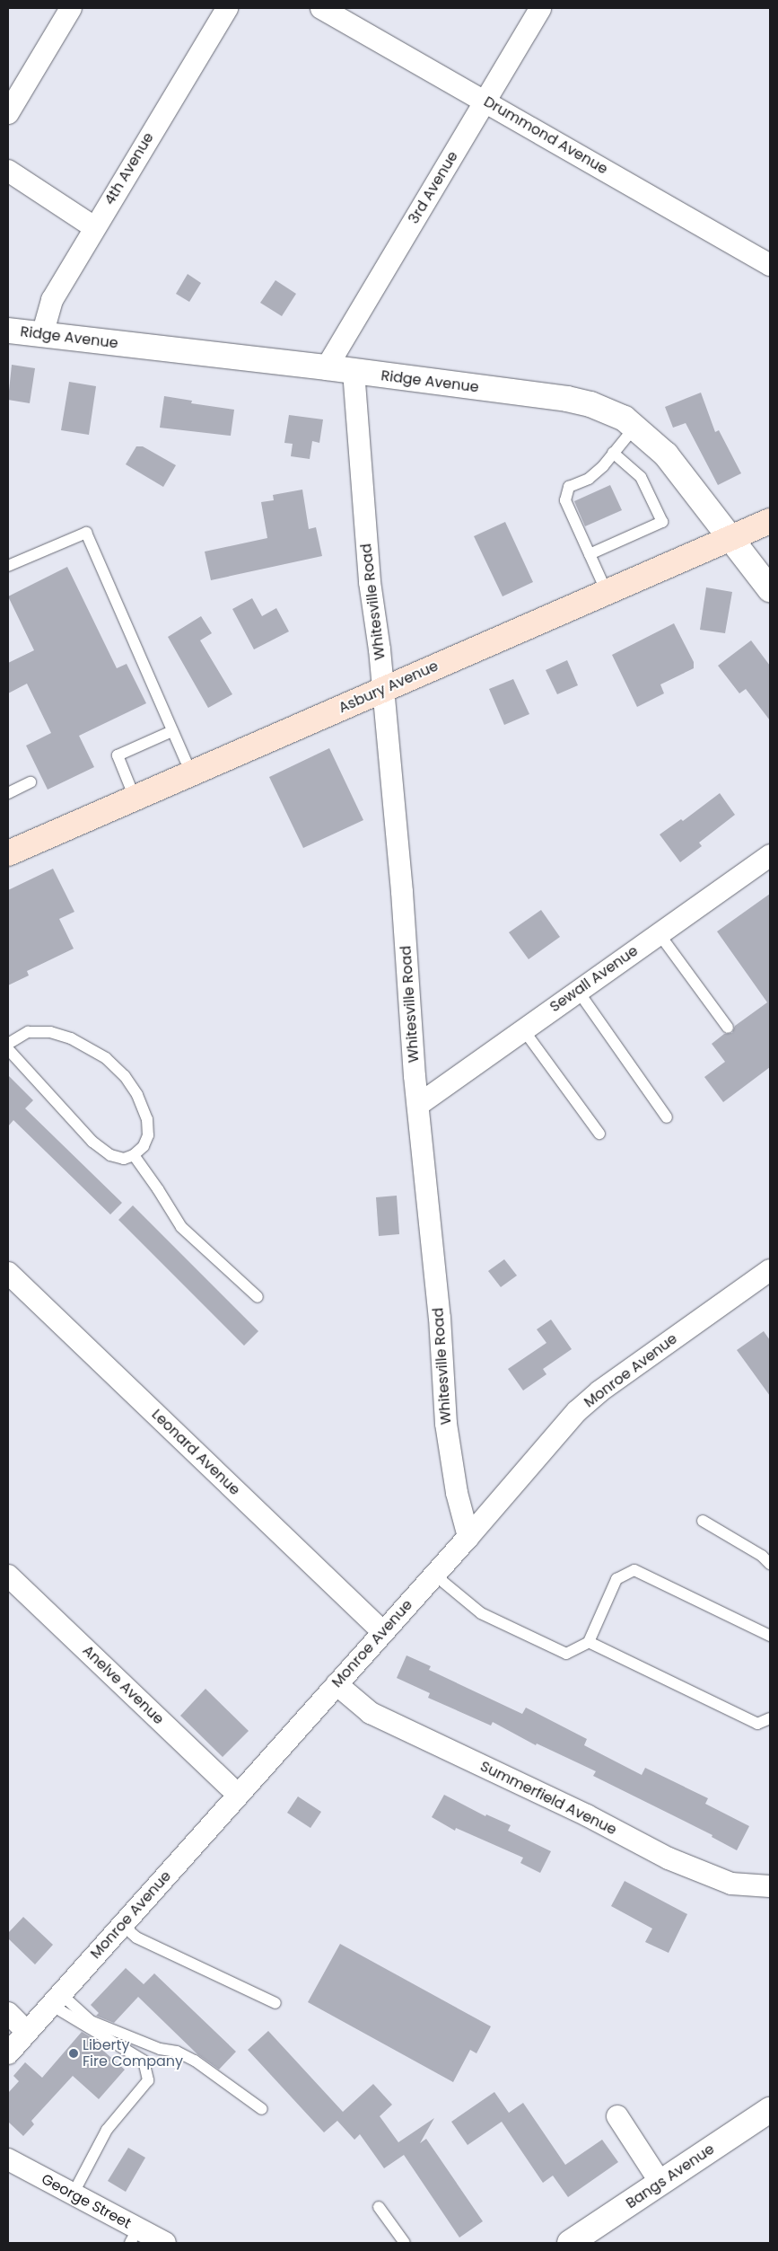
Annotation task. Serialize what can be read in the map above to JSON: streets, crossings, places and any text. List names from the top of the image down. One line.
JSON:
{"streets":{"main road":["Asbury Avenue"],"street":["Drummond Avenue","4th Avenue","3rd Avenue","Ridge Avenue","Whitesville Road","Sewall Avenue","Monroe Avenue","Leonard Avenue","Anelve Avenue","Summerfield Avenue","Bangs Avenue","George Street"]},"crossings":[["Drummond Avenue","3rd Avenue"],["4th Avenue","Ridge Avenue"],["3rd Avenue","Ridge Avenue"],["Ridge Avenue","Whitesville Road"],["Ridge Avenue","Asbury Avenue"],["Whitesville Road","Asbury Avenue"],["Whitesville Road","Sewall Avenue"],["Whitesville Road","Monroe Avenue"],["Monroe Avenue","Leonard Avenue"],["Monroe Avenue","Anelve Avenue"],["Monroe Avenue","Summerfield Avenue"]],"places":["Liberty Fire Company"]}
